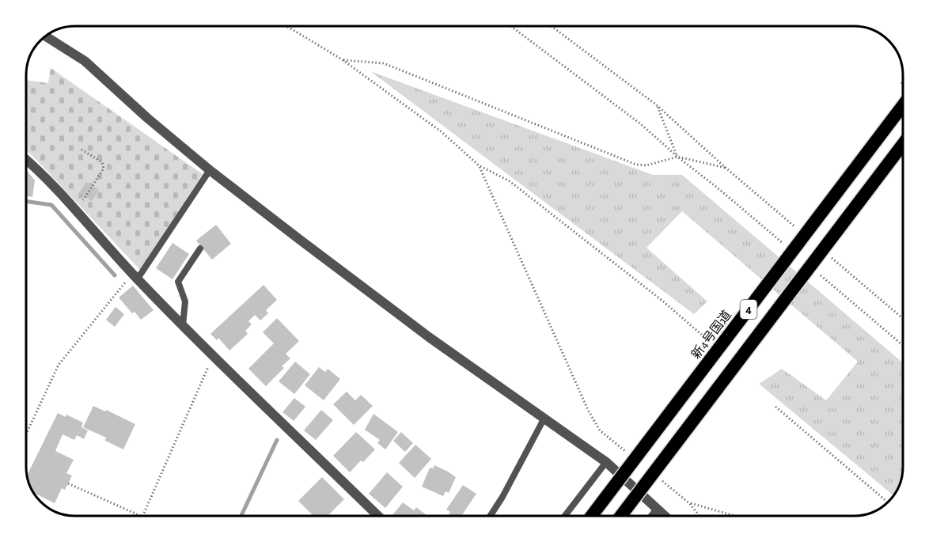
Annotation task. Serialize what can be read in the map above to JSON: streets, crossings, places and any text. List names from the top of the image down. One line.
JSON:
{"streets":{"highway":["4","新4号国道"]}}
